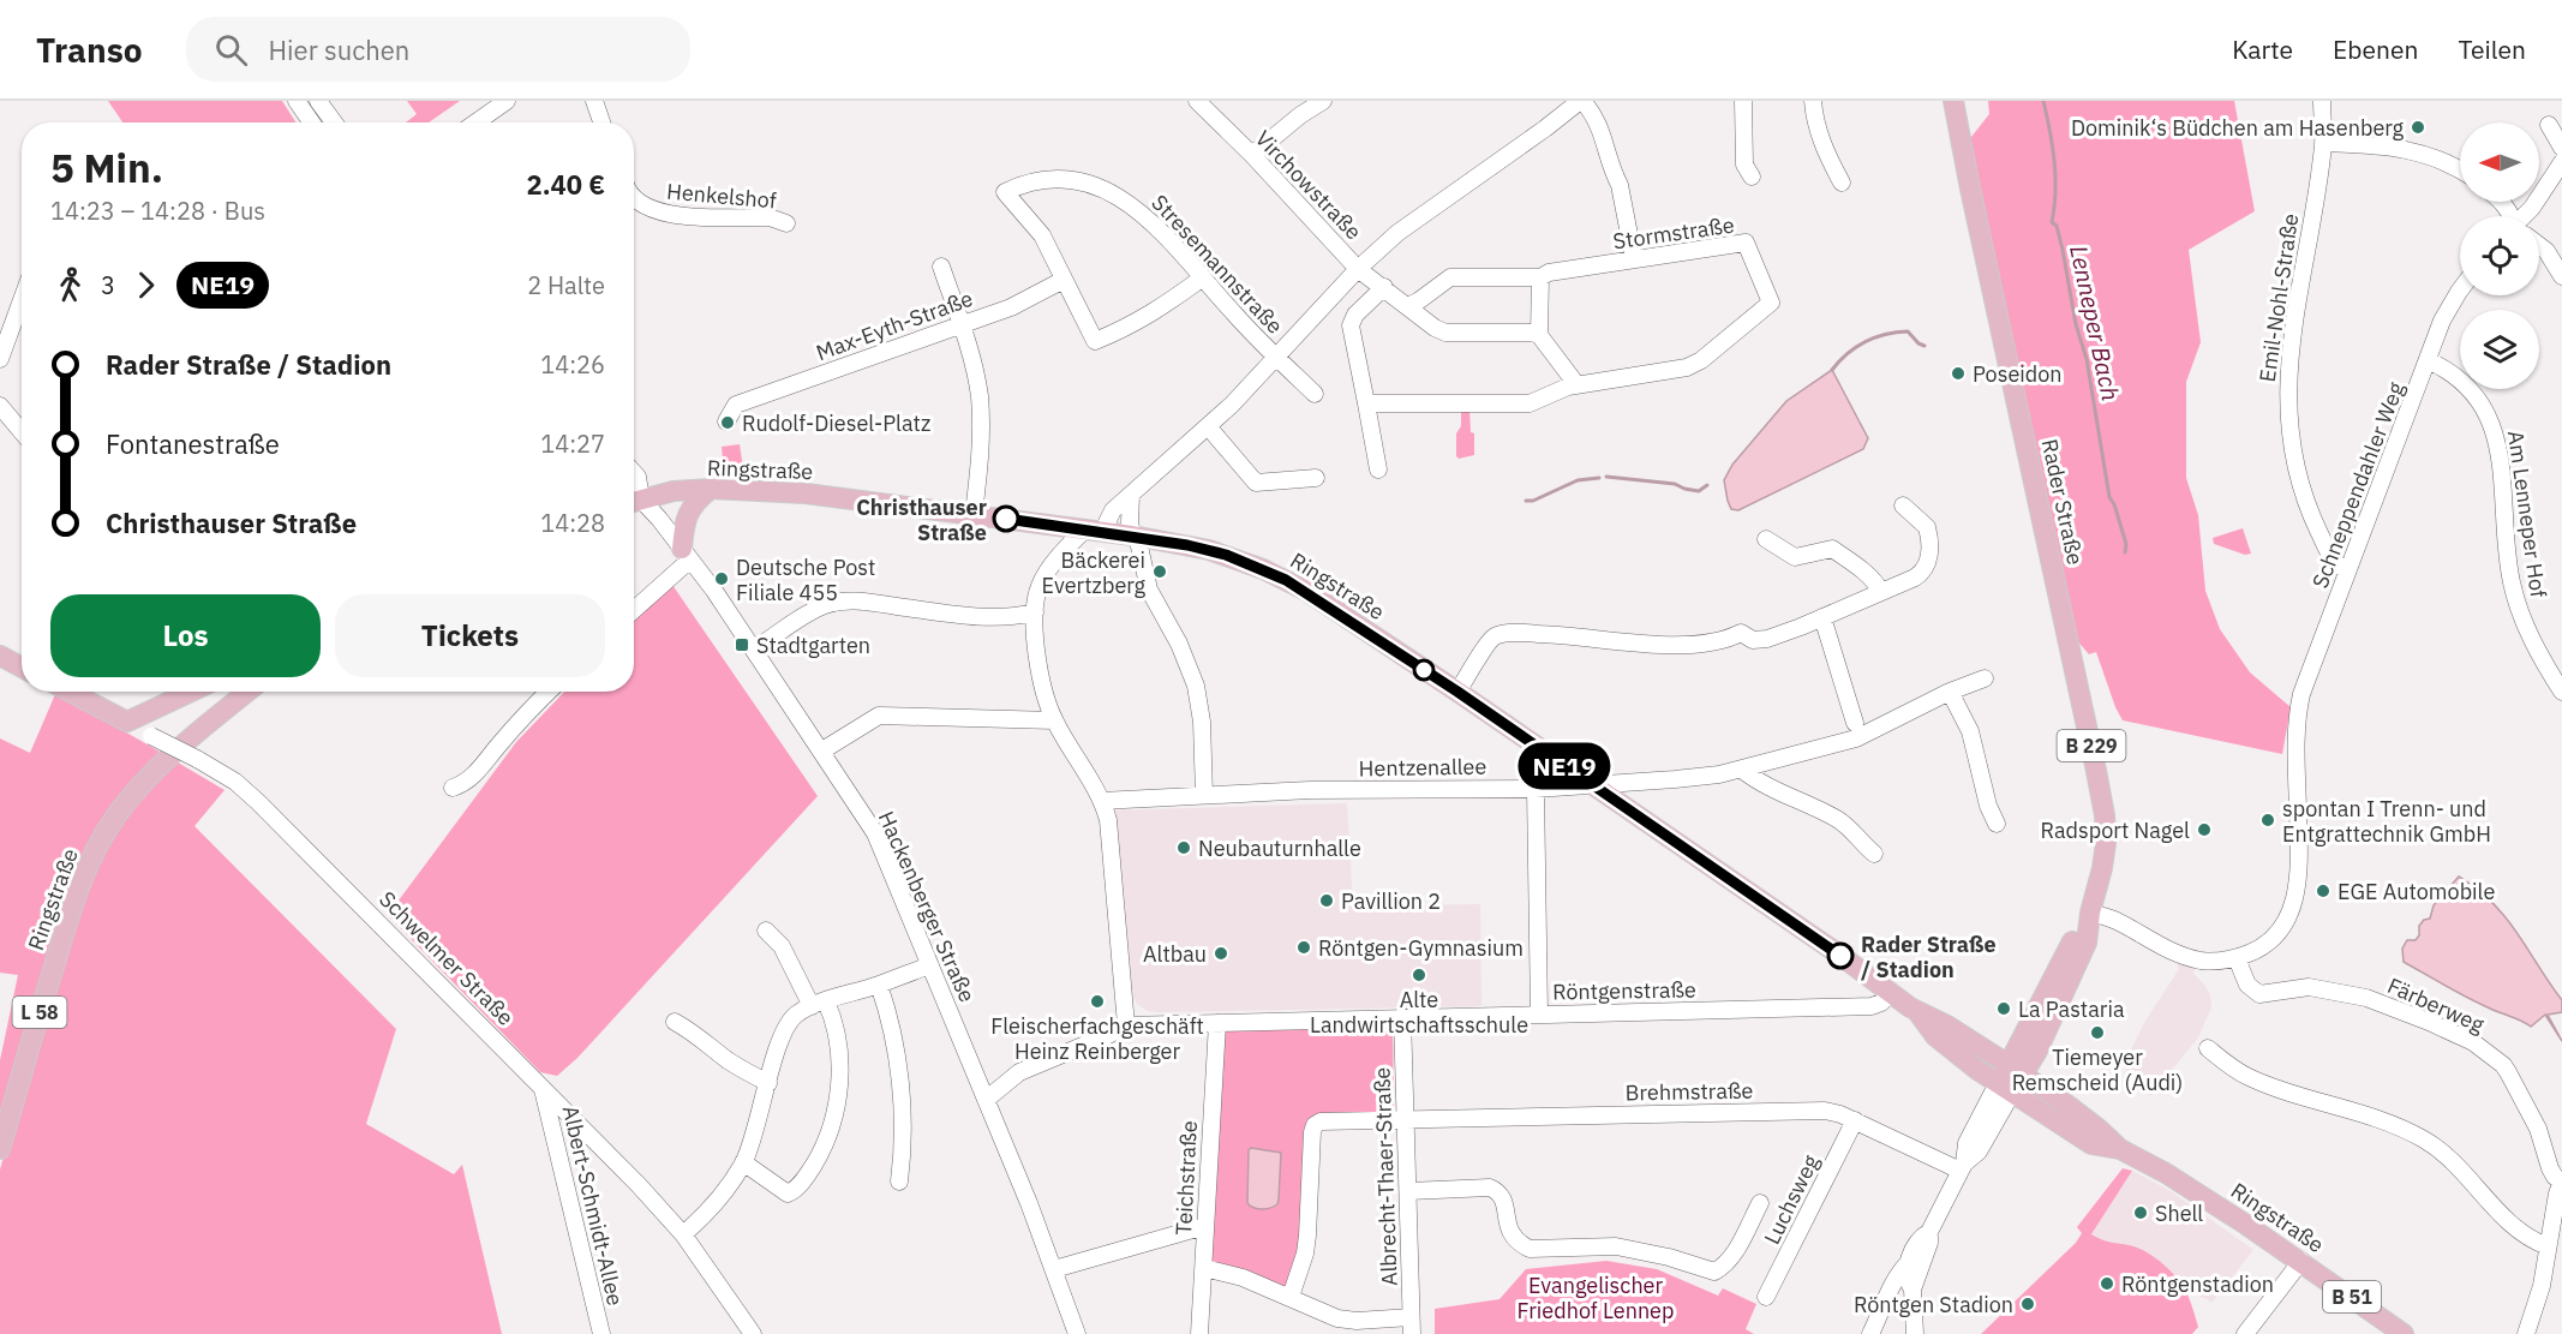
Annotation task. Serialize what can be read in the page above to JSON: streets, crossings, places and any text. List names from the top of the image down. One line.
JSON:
{"streets":{"main road":["Ringstraße","Rader Straße","B 229","Schwelmer Straße","L 58","B 51"],"street":["Virchowstraße","Henkelshof","Stormstraße","Stresemannstraße","Emil-Nohl-Straße","Max-Eyth-Straße","Schneppendahler Weg","Am Lenneper Hof","Hentzenallee","Hackenberger Straße","Röntgenstraße","Färberweg","Brehmstraße","Albrecht-Thaer-Straße","Teichstraße","Luchsweg","Albert-Schmidt-Allee"]},"crossings":[["Stresemannstraße","Max-Eyth-Straße"],["Emil-Nohl-Straße","Schneppendahler Weg"],["Ringstraße","Rader Straße"],["Ringstraße","Hentzenallee"],["Ringstraße","Röntgenstraße"],["Schneppendahler Weg","Am Lenneper Hof"],["Schneppendahler Weg","Färberweg"],["Rader Straße","Brehmstraße"],["Hackenberger Straße","Röntgenstraße"],["Schwelmer Straße","Albert-Schmidt-Allee"],["Röntgenstraße","Albrecht-Thaer-Straße"],["Röntgenstraße","Teichstraße"],["Brehmstraße","Albrecht-Thaer-Straße"],["Brehmstraße","Luchsweg"]],"water":["Lenneper Bach"],"parks":["Evangelischer Friedhof Lennep"],"places":{"other":["Dominik‘s Büdchen am Hasenberg","Poseidon","Rudolf-Diesel-Platz","Christhauser Straße","Bäckerei Evertzberg","Deutsche Post Filiale 455","spontan I Trenn- und Entgrattechnik GmbH","Radsport Nagel","Neubauturnhalle","EGE Automobile","Pavillion 2","Röntgen-Gymnasium","Altbau","Rader Straße / Stadion","Alte Landwirtschaftsschule","Fleischerfachgeschäft Heinz Reinberger","La Pastaria","Tiemeyer Remscheid (Audi)","Shell","Röntgenstadion","Röntgen Stadion"],"transit":["Stadtgarten"]},"lines":["bus line NE19"],"north":"left","page":{"header":"Transo","search":"Hier suchen","nav":["Karte","Ebenen","Teilen"],"on_map":"NE19","heading":["5 Min.","14:23 – 14:28 · Bus","2.40 €"],"legs":["3","NE19","2 Halte"],"list":[{"name":"Rader Straße / Stadion","value":"14:26"},{"name":"Fontanestraße","value":"14:27"},{"name":"Christhauser Straße","value":"14:28"}],"buttons":["Los","Tickets"]}}
